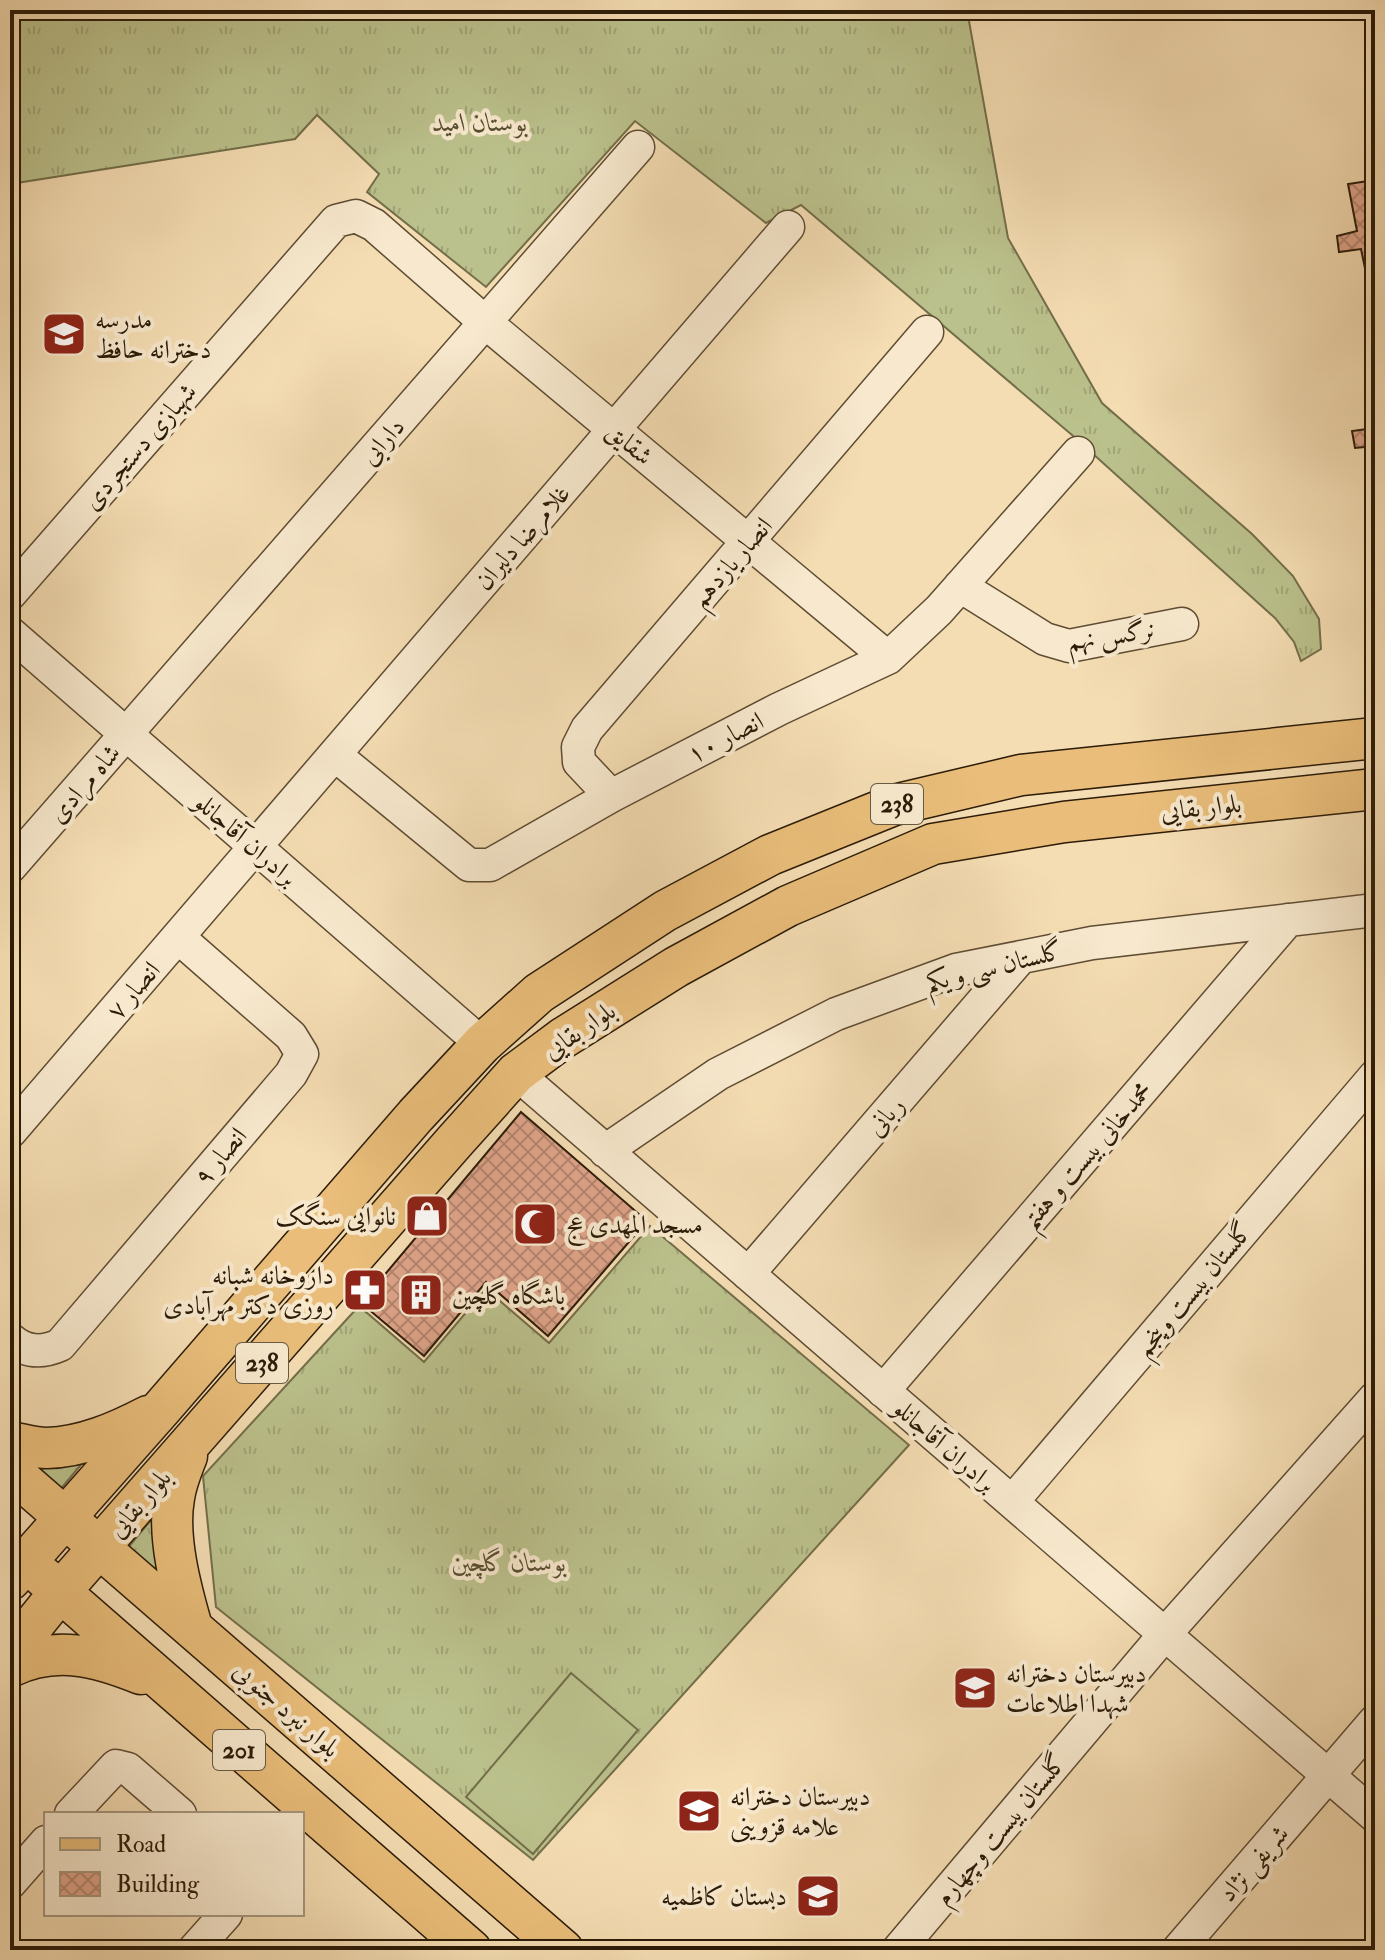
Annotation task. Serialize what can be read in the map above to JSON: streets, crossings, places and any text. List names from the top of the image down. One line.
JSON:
{"streets":{"main road":["238","بلوار بقایی","بلوار نبرد جنوبی","201"],"street":["دارابی","شقایق","شهبازی دستجردی","غلامرضا دلیران","انصار یازدهم","نرگس نهم","انصار ۱۰","شاه مرادی","برادران آقاجانلو","گلستان سی و یکم","انصار ۷","ربانی","محمدخانی بیست و هفتم","انصار ۹","گلستان بیست وپنجم","گلستان بیست وچهارم","شریفی نژاد"]},"crossings":[["دارابی","شقایق"],["دارابی","شاه مرادی"],["دارابی","برادران آقاجانلو"],["شقایق","شهبازی دستجردی"],["شقایق","غلامرضا دلیران"],["شقایق","انصار یازدهم"],["شقایق","انصار ۱۰"],["غلامرضا دلیران","انصار ۱۰"],["غلامرضا دلیران","برادران آقاجانلو"],["غلامرضا دلیران","انصار ۷"],["انصار یازدهم","انصار ۱۰"],["نرگس نهم","انصار ۱۰"],["شاه مرادی","برادران آقاجانلو"],["بلوار بقایی","برادران آقاجانلو"],["بلوار بقایی","بلوار نبرد جنوبی"],["بلوار بقایی","201"],["برادران آقاجانلو","گلستان سی و یکم"],["برادران آقاجانلو","انصار ۷"],["برادران آقاجانلو","ربانی"],["برادران آقاجانلو","محمدخانی بیست و هفتم"],["برادران آقاجانلو","گلستان بیست وپنجم"],["برادران آقاجانلو","گلستان بیست وچهارم"],["برادران آقاجانلو","شریفی نژاد"],["گلستان سی و یکم","ربانی"],["گلستان سی و یکم","محمدخانی بیست و هفتم"],["انصار ۷","انصار ۹"]],"parks":["بوستان امید","بوستان گلچین"],"places":{"school or university":["مدرسه دخترانه حافظ","دبیرستان دخترانه شهدا اطلاعات","دبیرستان دخترانه علامه قزوینی","دبستان کاظمیه"],"shop":["نانوایی سنگک"],"mosque":["مسجد المهدی عج"],"pharmacy":["داروخانه شبانه روزی دکتر مهرآبادی"],"building":["باشگاه گلچین"]},"legend":["Road","Building"]}
